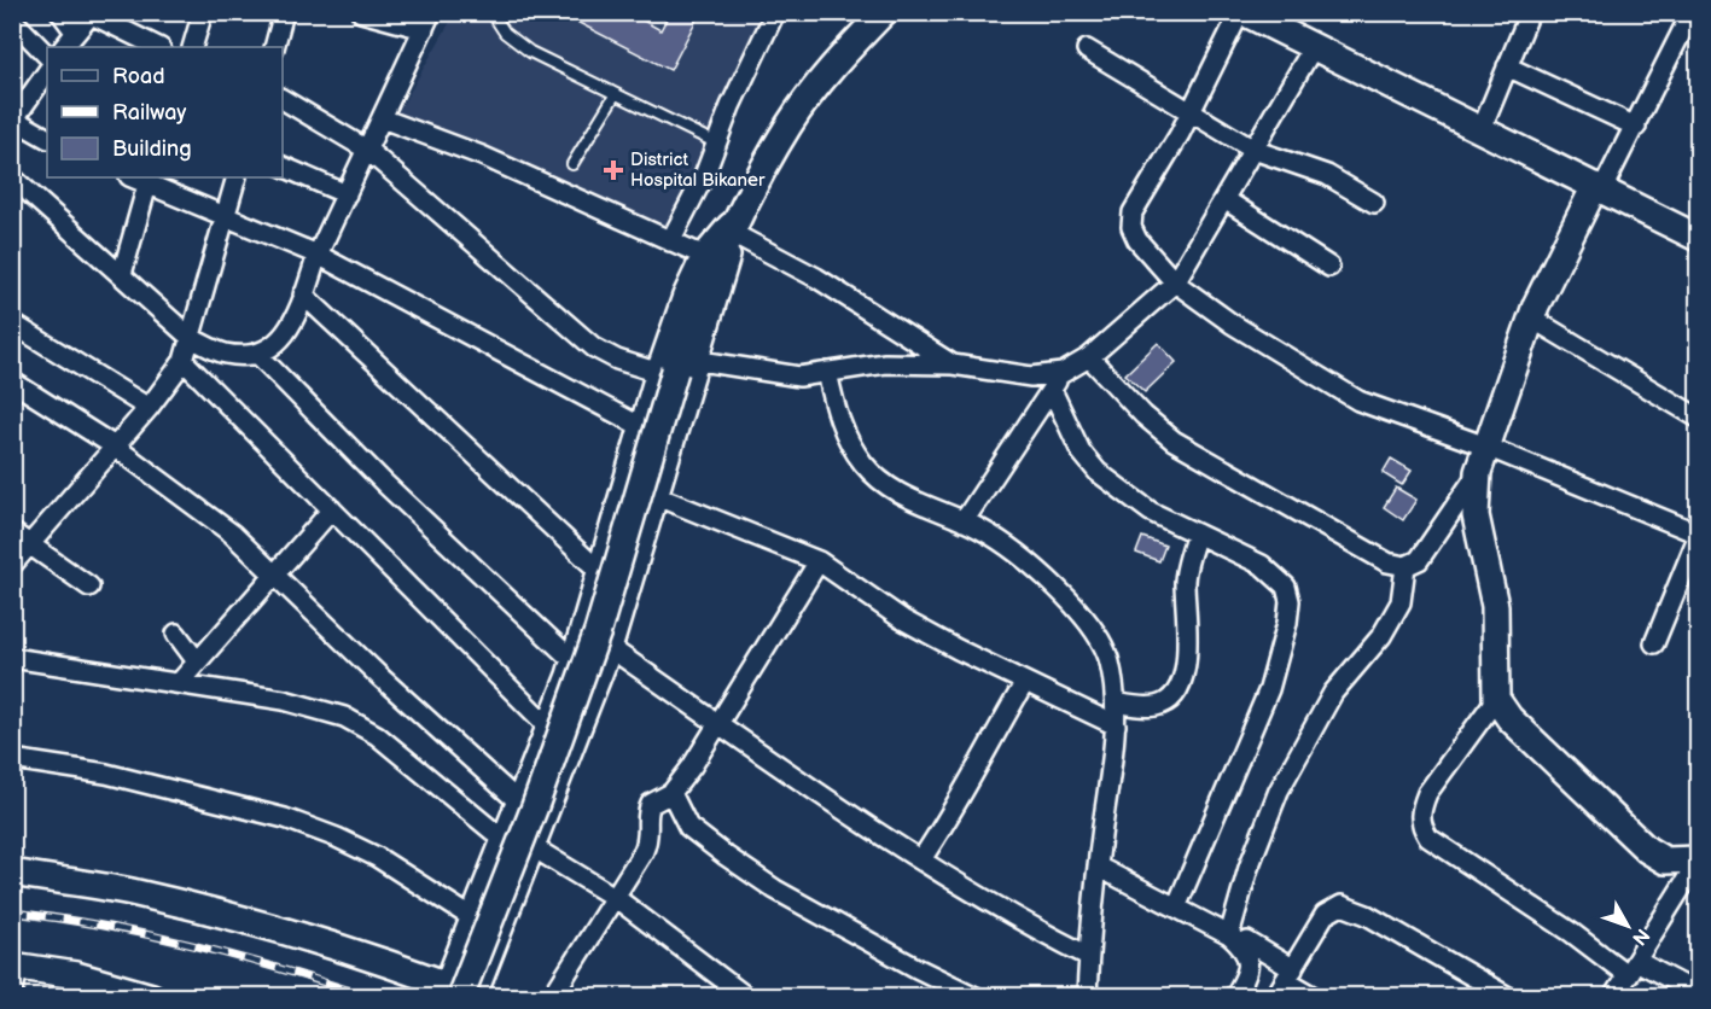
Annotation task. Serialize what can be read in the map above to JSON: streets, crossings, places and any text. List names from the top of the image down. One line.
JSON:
{"places":{"health":["District Hospital Bikaner"]},"legend":["Road","Railway","Building"],"north":"bottom right"}
